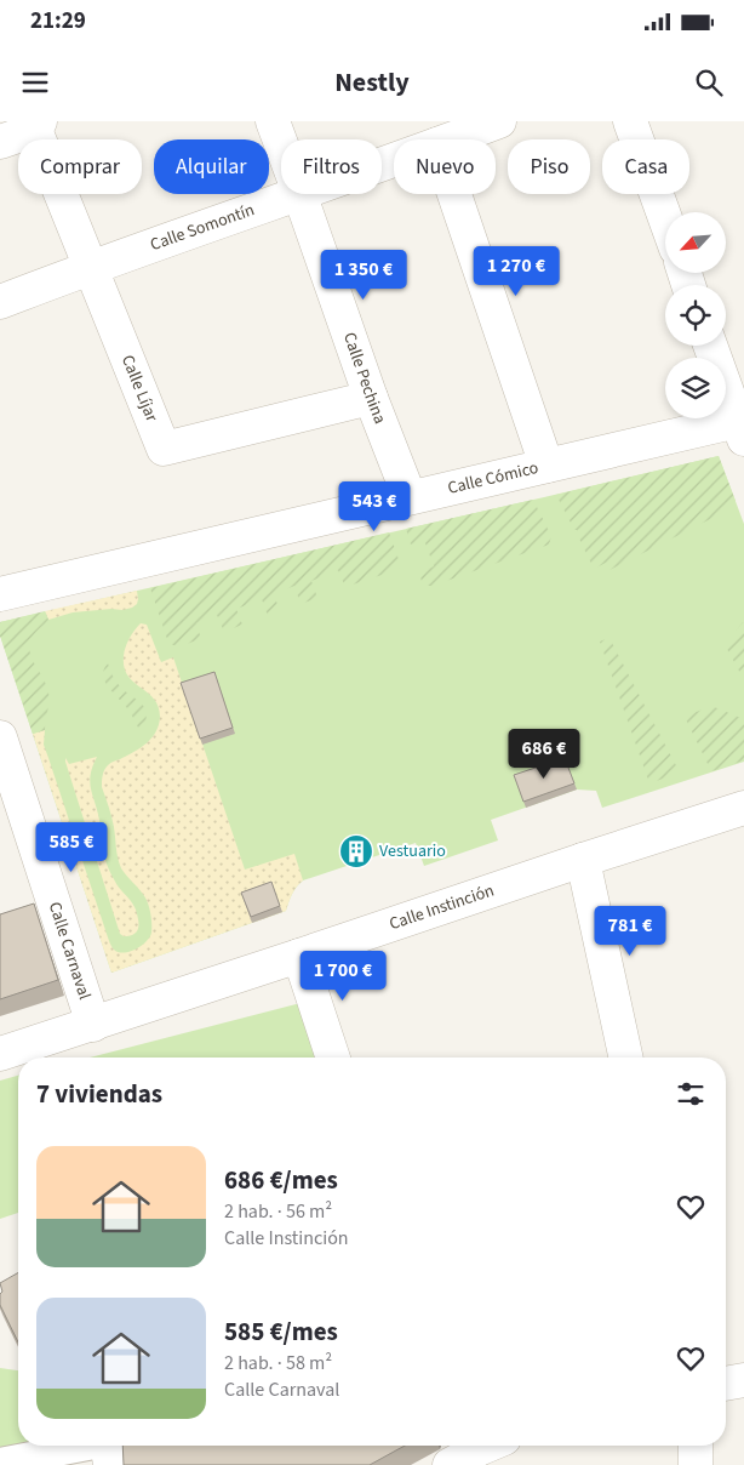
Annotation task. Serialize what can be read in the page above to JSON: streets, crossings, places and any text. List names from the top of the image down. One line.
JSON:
{"streets":{"street":["Calle Somontín","Calle Pechina","Calle Líjar","Calle Cómico","Calle Instinción","Calle Carnaval"]},"crossings":[["Calle Somontín","Calle Líjar"],["Calle Pechina","Calle Líjar"],["Calle Pechina","Calle Cómico"],["Calle Instinción","Calle Carnaval"]],"places":{"building":["Vestuario"]},"north":"bottom left","page":{"status":"21:29","header":"Nestly","chip":["Comprar","Alquilar","Filtros","Nuevo","Piso","Casa"],"price":["1 270 €","1 350 €","543 €","686 €","585 €","781 €","1 700 €"],"heading":"7 viviendas","list":[{"name":"686 €/mes","note":"2 hab. · 56 m² · Calle Instinción"},{"name":"585 €/mes","note":"2 hab. · 58 m² · Calle Carnaval"}]}}
